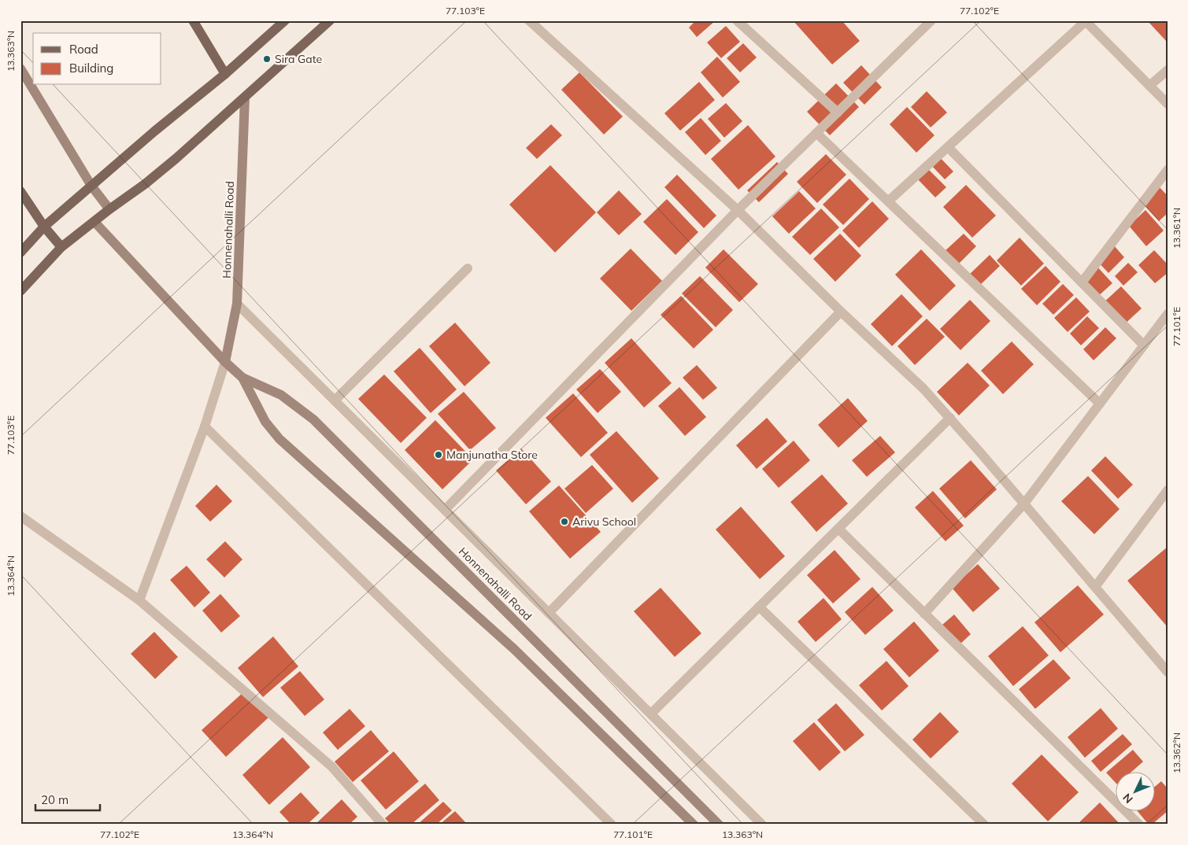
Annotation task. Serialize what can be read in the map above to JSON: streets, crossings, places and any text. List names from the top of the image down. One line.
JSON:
{"streets":{"street":["Honnenahalli Road"]},"places":["Sira Gate","Manjunatha Store","Arivu School"],"legend":["Road","Building"],"scale_bar":"20 m","north":"bottom left","coordinates":["77.103°E","77.102°E","13.363°N","13.361°N","77.101°E","13.364°N","13.362°N"]}
